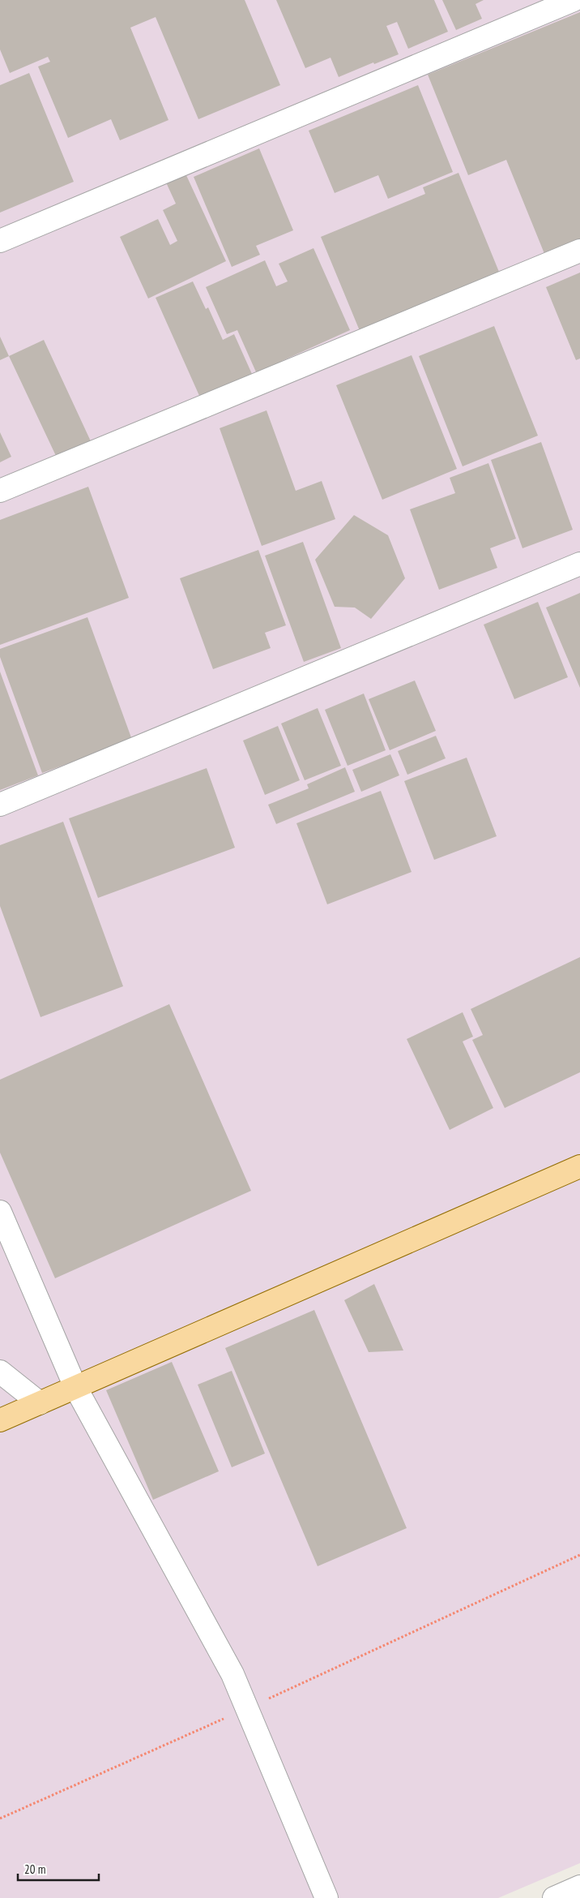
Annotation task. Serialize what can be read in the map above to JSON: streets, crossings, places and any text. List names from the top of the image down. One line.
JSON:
{"scale_bar":"20 m"}
